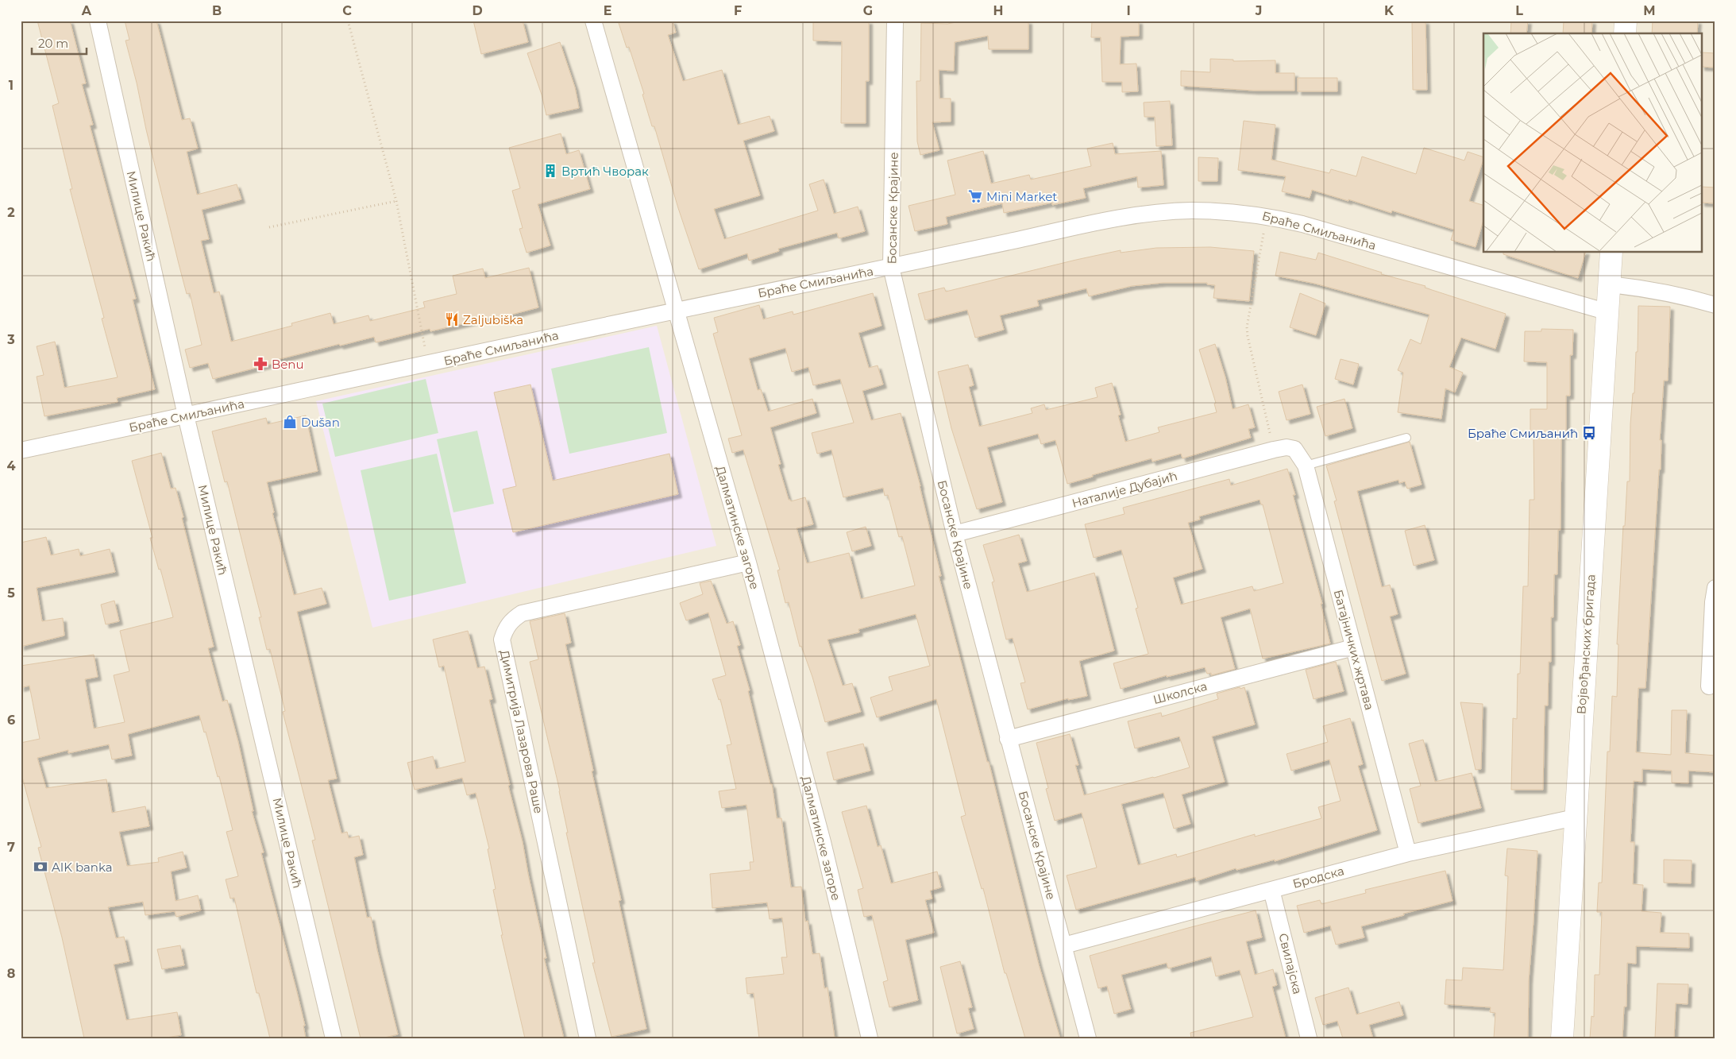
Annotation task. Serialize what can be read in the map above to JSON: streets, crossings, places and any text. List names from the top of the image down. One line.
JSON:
{"streets":{"street":["Босанске Крајине","Милице Ракић","Браће Смиљанића","Наталије Дубајић","Далматинске загоре","Војвођанских бригада","Батајничких жртава","Школска","Димитрија Лазарова Раше","Бродска","Свилајска"]},"crossings":[["Босанске Крајине","Браће Смиљанића"],["Босанске Крајине","Наталије Дубајић"],["Босанске Крајине","Школска"],["Босанске Крајине","Бродска"],["Милице Ракић","Браће Смиљанића"],["Браће Смиљанића","Далматинске загоре"],["Браће Смиљанића","Војвођанских бригада"],["Наталије Дубајић","Батајничких жртава"],["Далматинске загоре","Димитрија Лазарова Раше"],["Војвођанских бригада","Бродска"],["Батајничких жртава","Школска"],["Батајничких жртава","Бродска"],["Бродска","Свилајска"]],"places":{"building":["Вртић Чворак"],"supermarket":["Mini Market"],"restaurant":["Zaljubiška"],"pharmacy":["Benu"],"shop":["Dušan"],"bus stop":["Браће Смиљанић"],"bank":["AIK banka"]},"scale_bar":"20 m","grid":{"columns":["A","B","C","D","E","F","G","H","I","J","K","L","M"],"rows":["1","2","3","4","5","6","7","8"]}}
